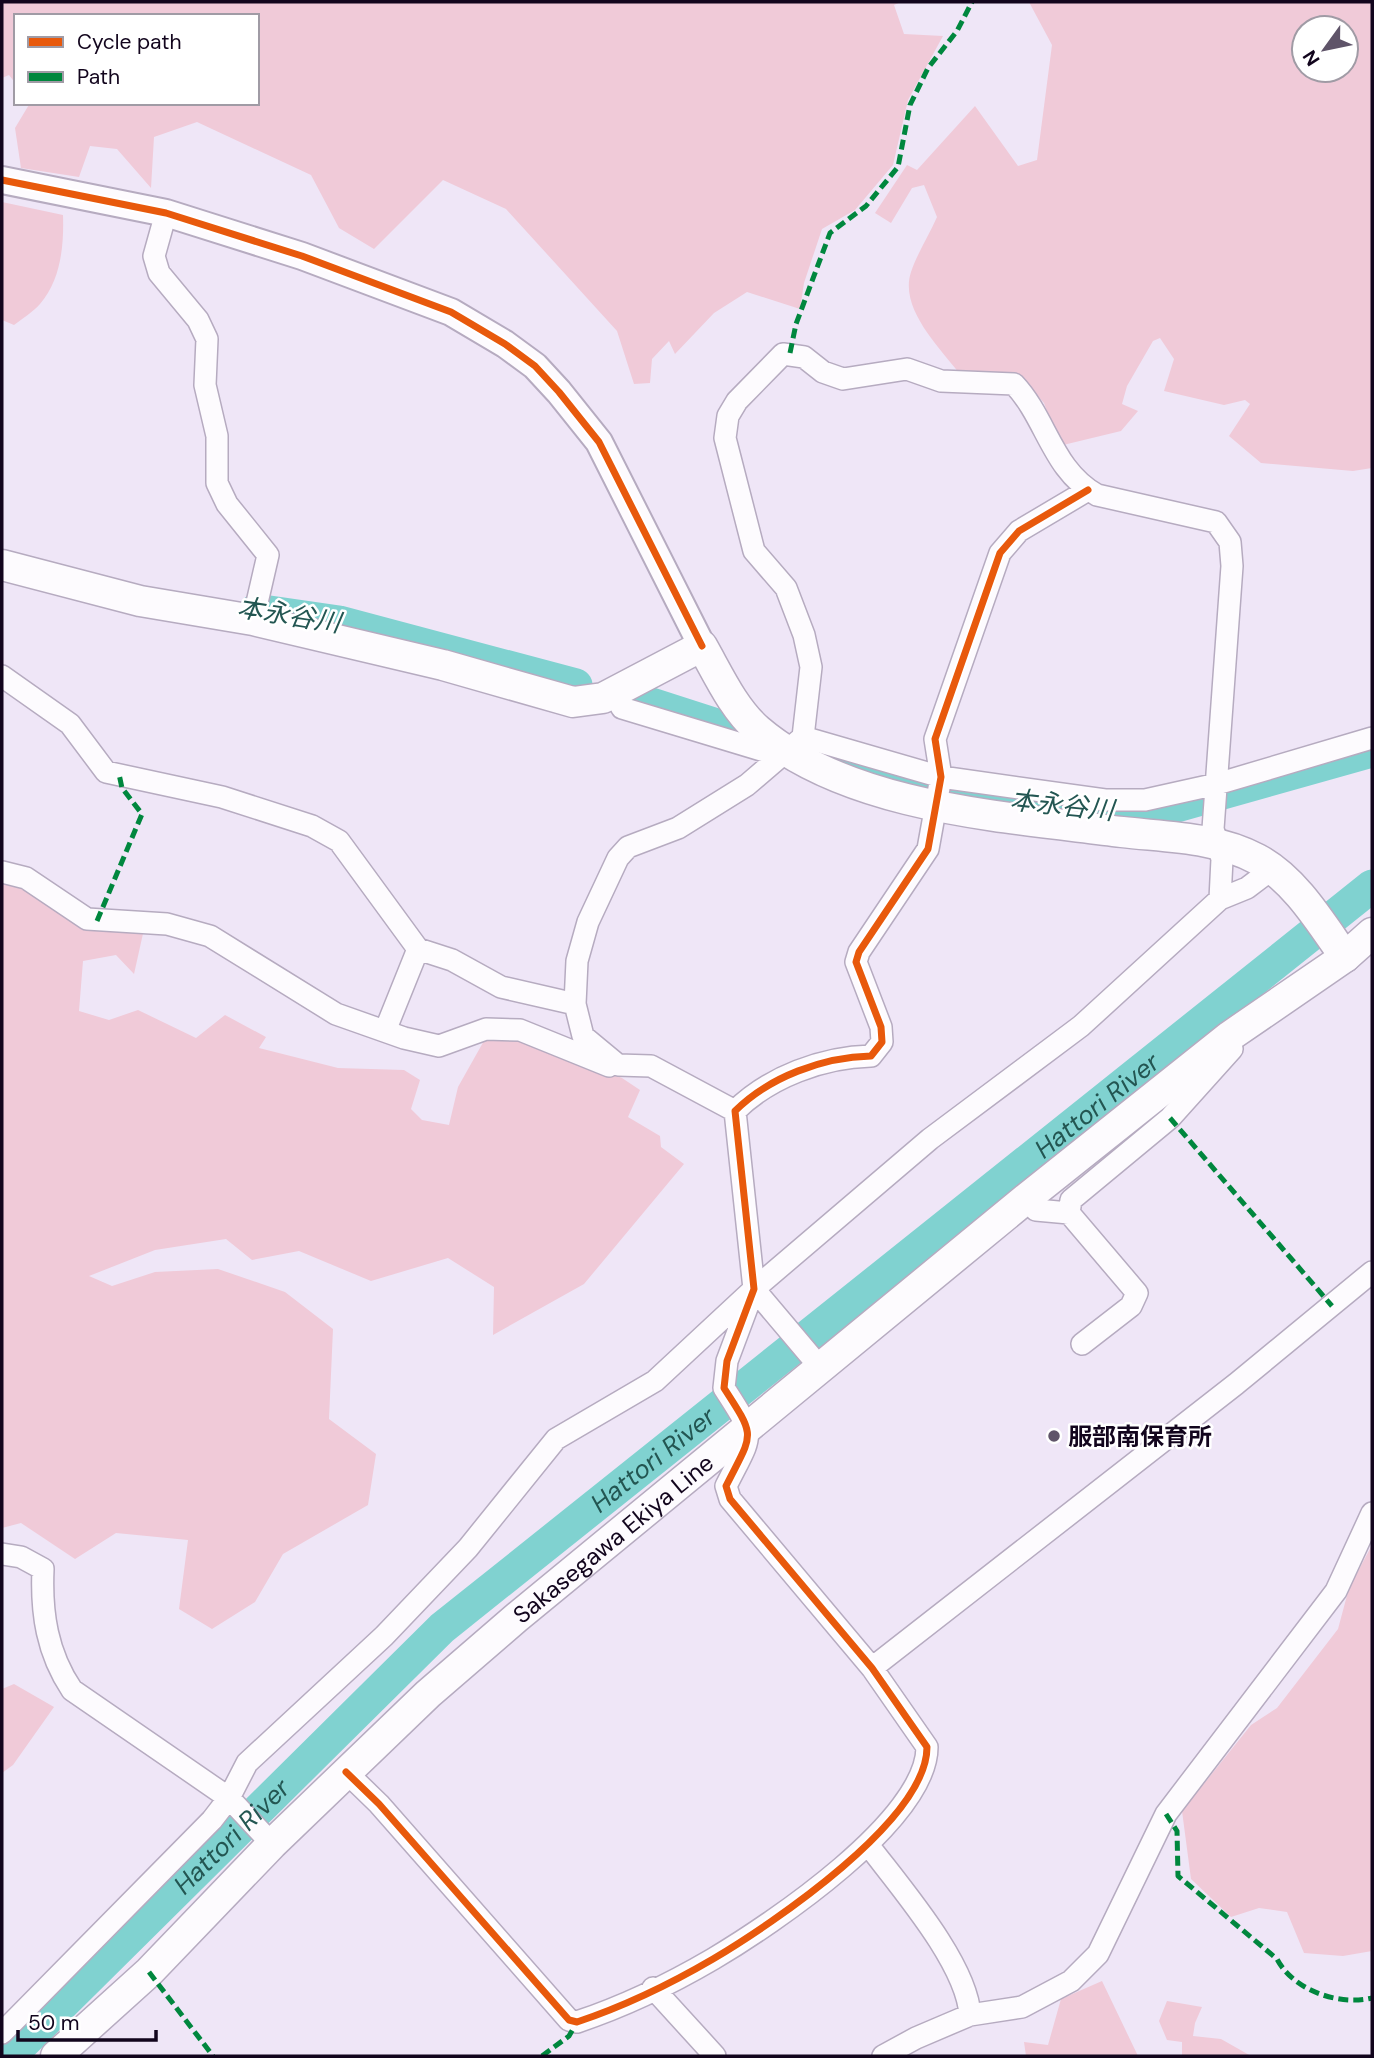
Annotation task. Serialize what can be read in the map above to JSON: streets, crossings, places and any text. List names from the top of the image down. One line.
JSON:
{"streets":{"main road":["Sakasegawa Ekiya Line"]},"water":["本永谷川","Hattori River"],"places":["服部南保育所"],"legend":["Cycle path","Path"],"scale_bar":"50 m","north":"bottom left"}
